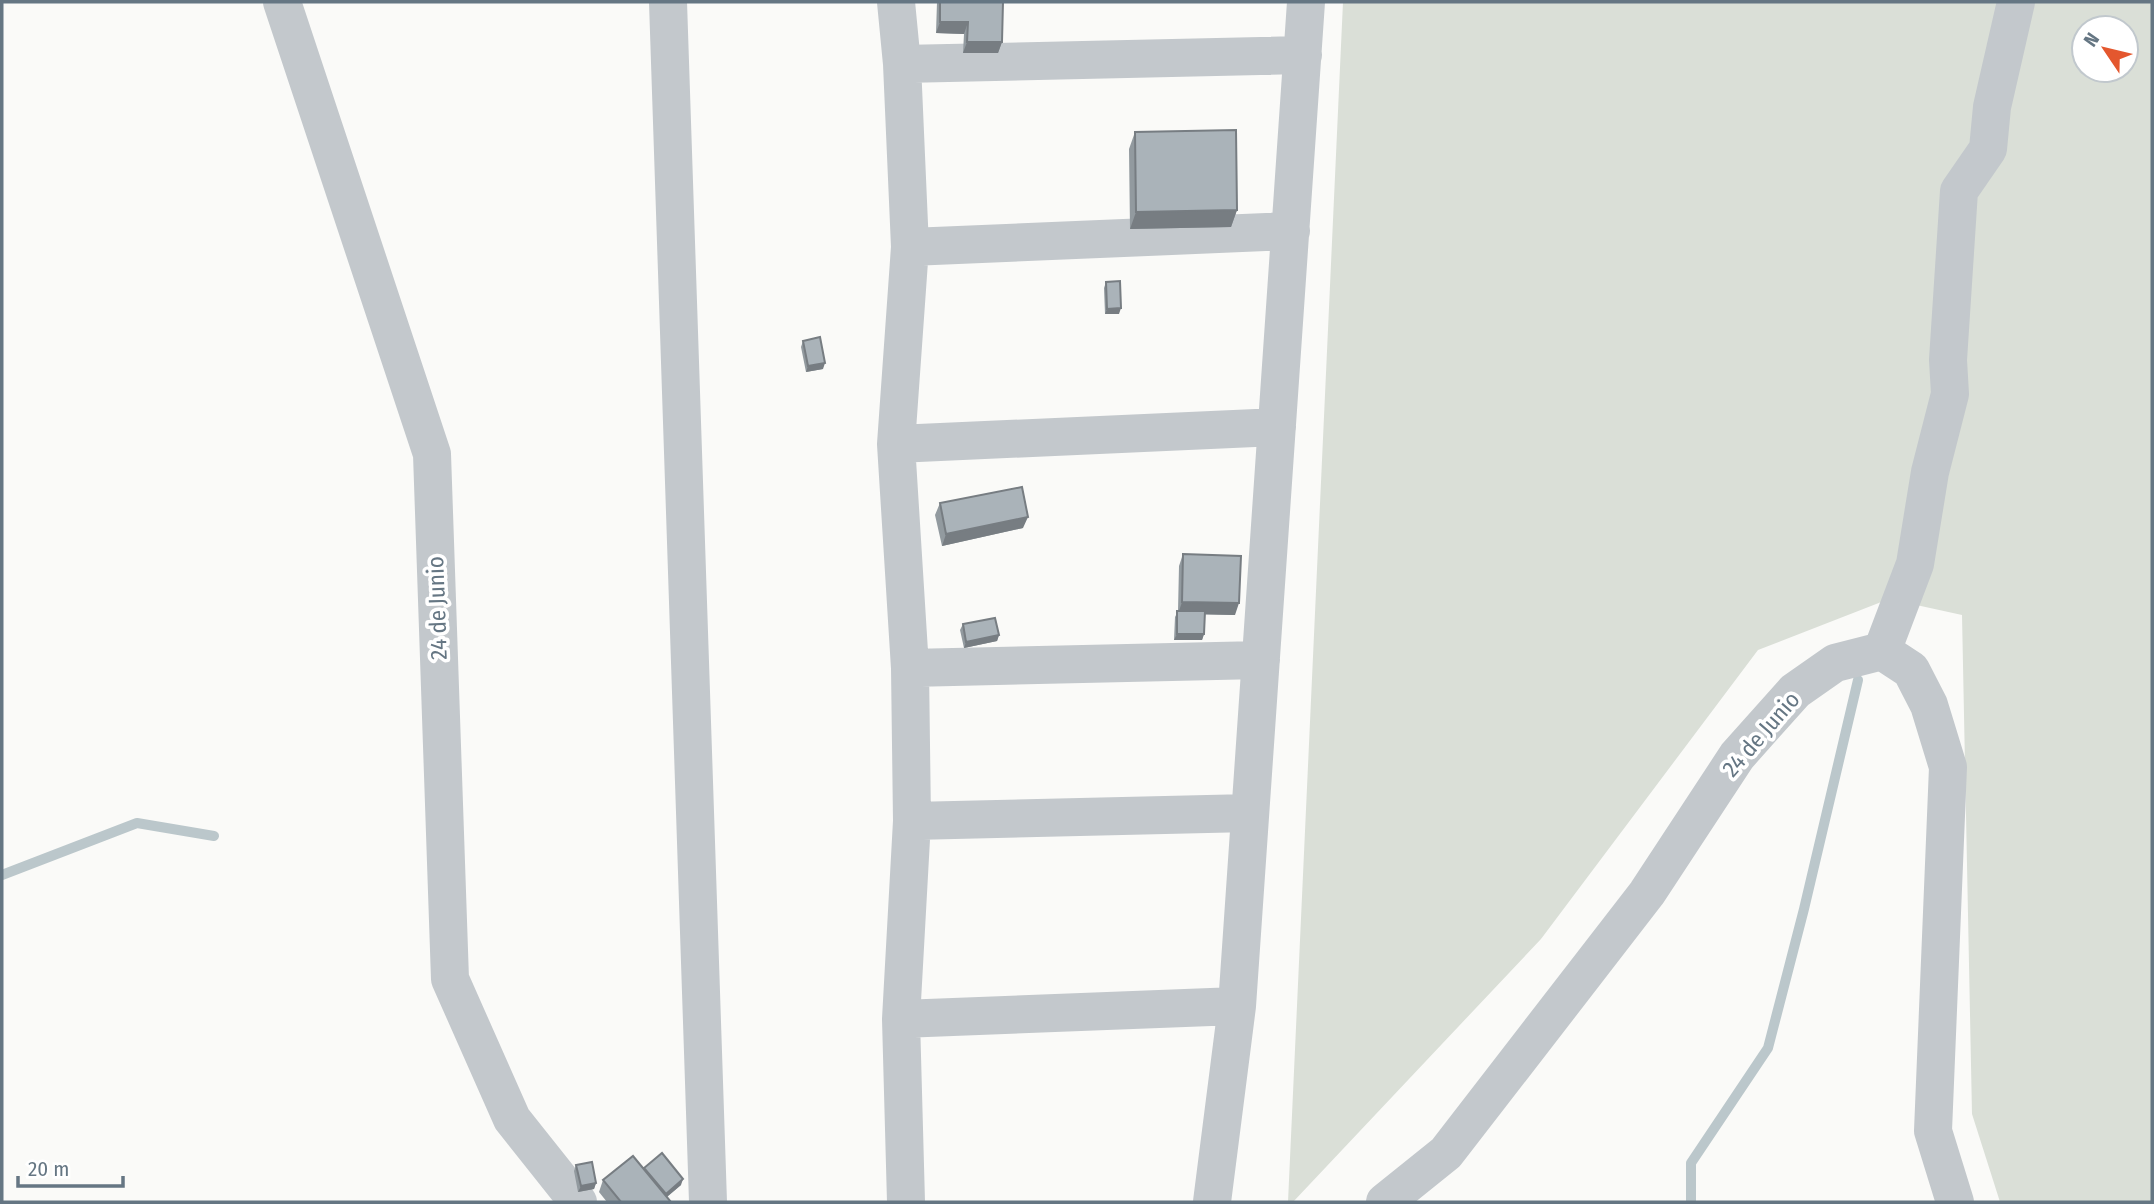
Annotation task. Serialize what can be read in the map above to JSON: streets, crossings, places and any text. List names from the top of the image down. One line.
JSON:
{"streets":{"street":["24 de Junio"]},"scale_bar":"20 m","north":"top left"}
